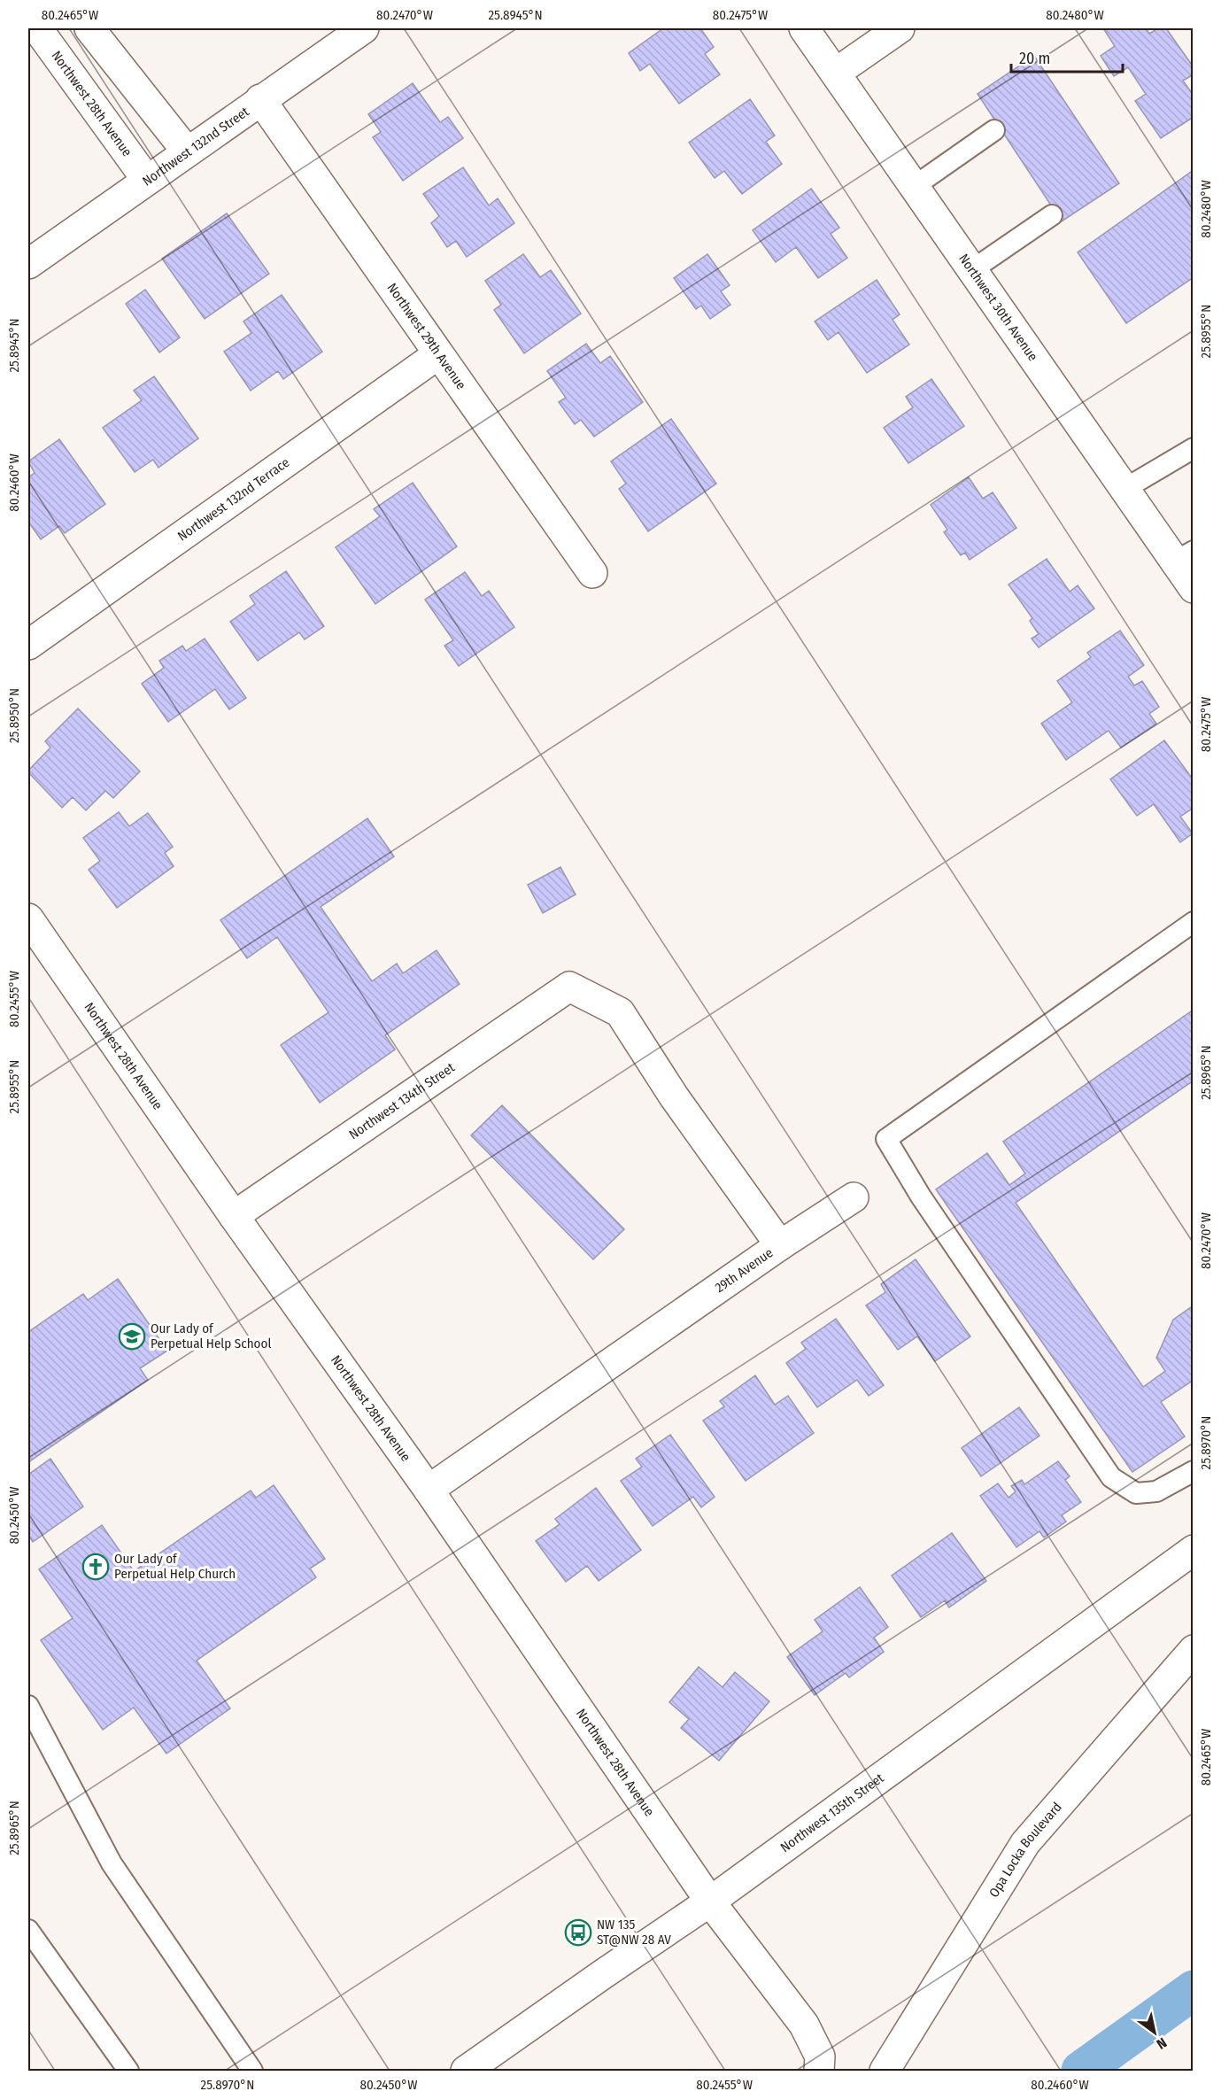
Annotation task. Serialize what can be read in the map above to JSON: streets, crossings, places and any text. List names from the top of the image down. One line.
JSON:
{"streets":{"street":["Northwest 28th Avenue","Northwest 132nd Street","Northwest 30th Avenue","Northwest 29th Avenue","Northwest 132nd Terrace","Northwest 134th Street","29th Avenue","Northwest 135th Street","Opa Locka Boulevard"]},"crossings":[["Northwest 28th Avenue","Northwest 132nd Street"],["Northwest 28th Avenue","Northwest 134th Street"],["Northwest 28th Avenue","29th Avenue"],["Northwest 28th Avenue","Northwest 135th Street"],["Northwest 132nd Street","Northwest 29th Avenue"],["Northwest 29th Avenue","Northwest 132nd Terrace"],["Northwest 134th Street","29th Avenue"]],"places":{"school or university":["Our Lady of Perpetual Help School"],"church":["Our Lady of Perpetual Help Church"],"bus stop":["NW 135 ST@NW 28 AV"]},"scale_bar":"20 m","north":"bottom right","coordinates":["80.2465°W","80.2470°W","25.8945°N","80.2475°W","80.2480°W","25.8955°N","80.2460°W","25.8950°N","80.2455°W","25.8965°N","25.8970°N","80.2450°W"]}
